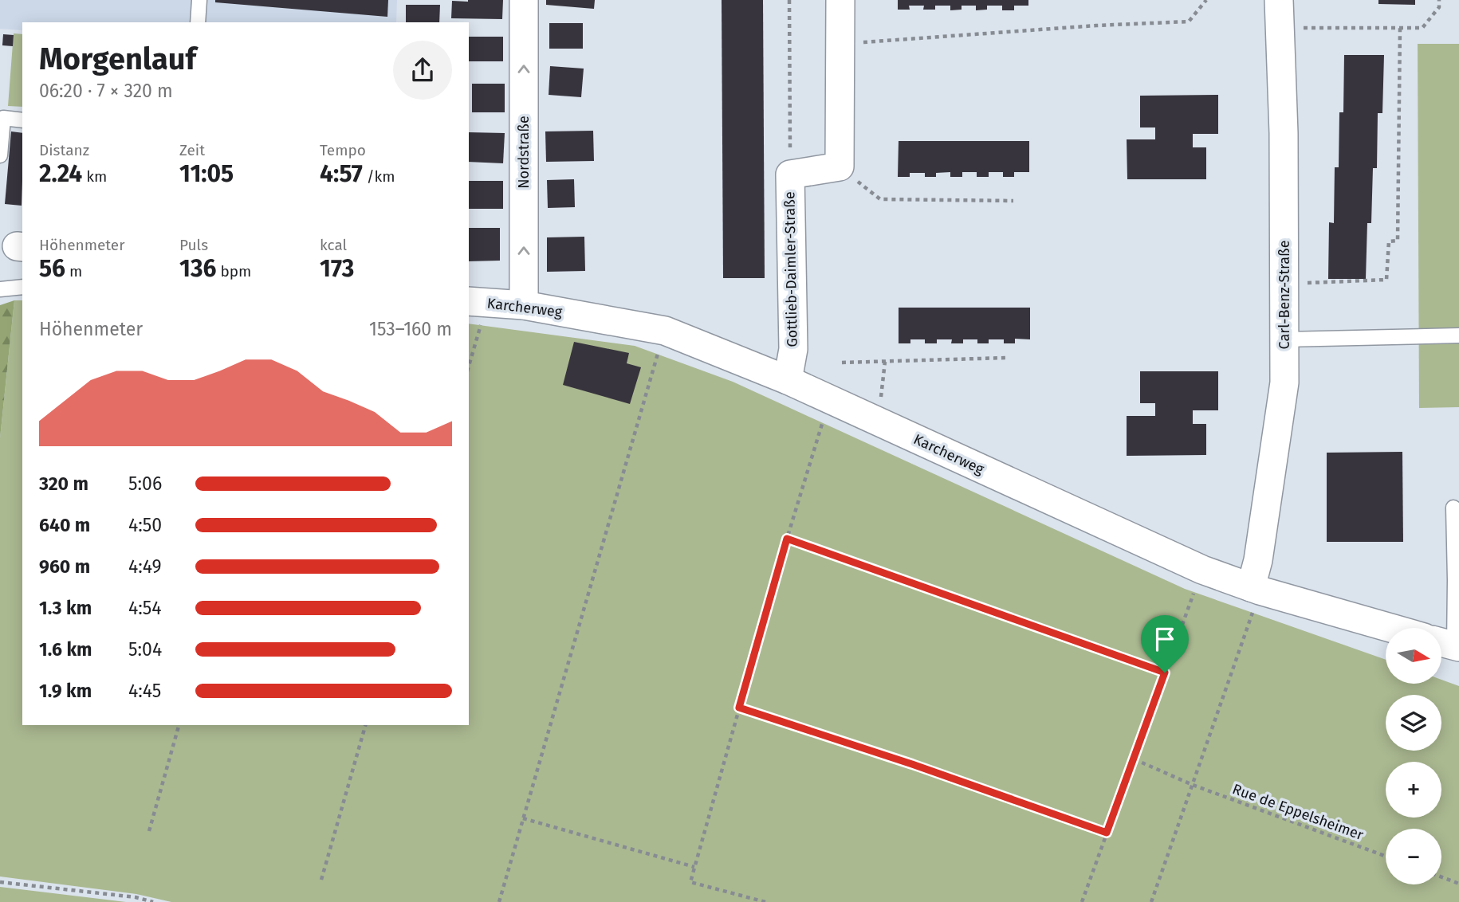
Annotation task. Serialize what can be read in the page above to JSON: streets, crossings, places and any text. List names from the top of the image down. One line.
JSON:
{"streets":{"street":["Nordstraße","Gottlieb-Daimler-Straße","Carl-Benz-Straße","Karcherweg"],"path":["Rue de Eppelsheimer"]},"crossings":[["Nordstraße","Karcherweg"],["Gottlieb-Daimler-Straße","Karcherweg"],["Carl-Benz-Straße","Karcherweg"]],"one_way":["Nordstraße"],"north":"right","page":{"heading":["Morgenlauf","06:20 · 7 × 320 m"],"stats":[["Distanz","2.24 km"],["Zeit","11:05"],["Tempo","4:57 /km"],["Höhenmeter","56 m"],["Puls","136 bpm"],["kcal","173"]],"chart":["Höhenmeter","153–160 m"],"list":[{"name":"320 m","note":"5:06"},{"name":"640 m","note":"4:50"},{"name":"960 m","note":"4:49"},{"name":"1.3 km","note":"4:54"},{"name":"1.6 km","note":"5:04"},{"name":"1.9 km","note":"4:45"}],"map_buttons":["+","−"]}}
